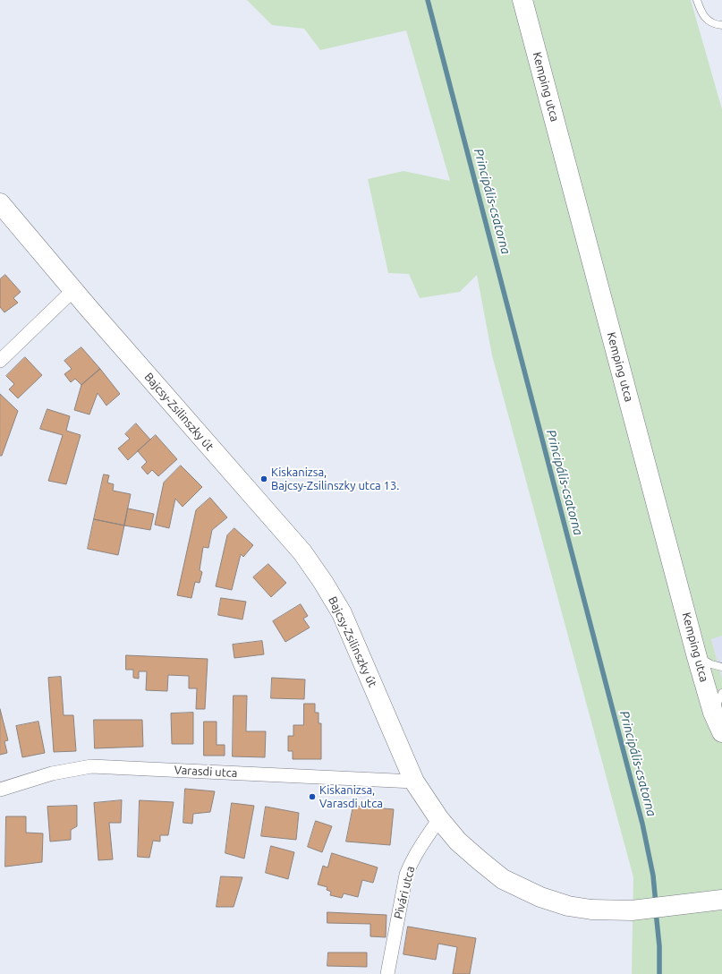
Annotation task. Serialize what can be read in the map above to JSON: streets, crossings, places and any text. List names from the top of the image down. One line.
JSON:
{"streets":{"street":["Kemping utca","Bajcsy-Zsilinszky út","Varasdi utca","Pivári utca"]},"crossings":[["Bajcsy-Zsilinszky út","Varasdi utca"],["Bajcsy-Zsilinszky út","Pivári utca"]],"water":["Principális-csatorna"],"places":["Kiskanizsa, Bajcsy-Zsilinszky utca 13.","Kiskanizsa, Varasdi utca"]}
